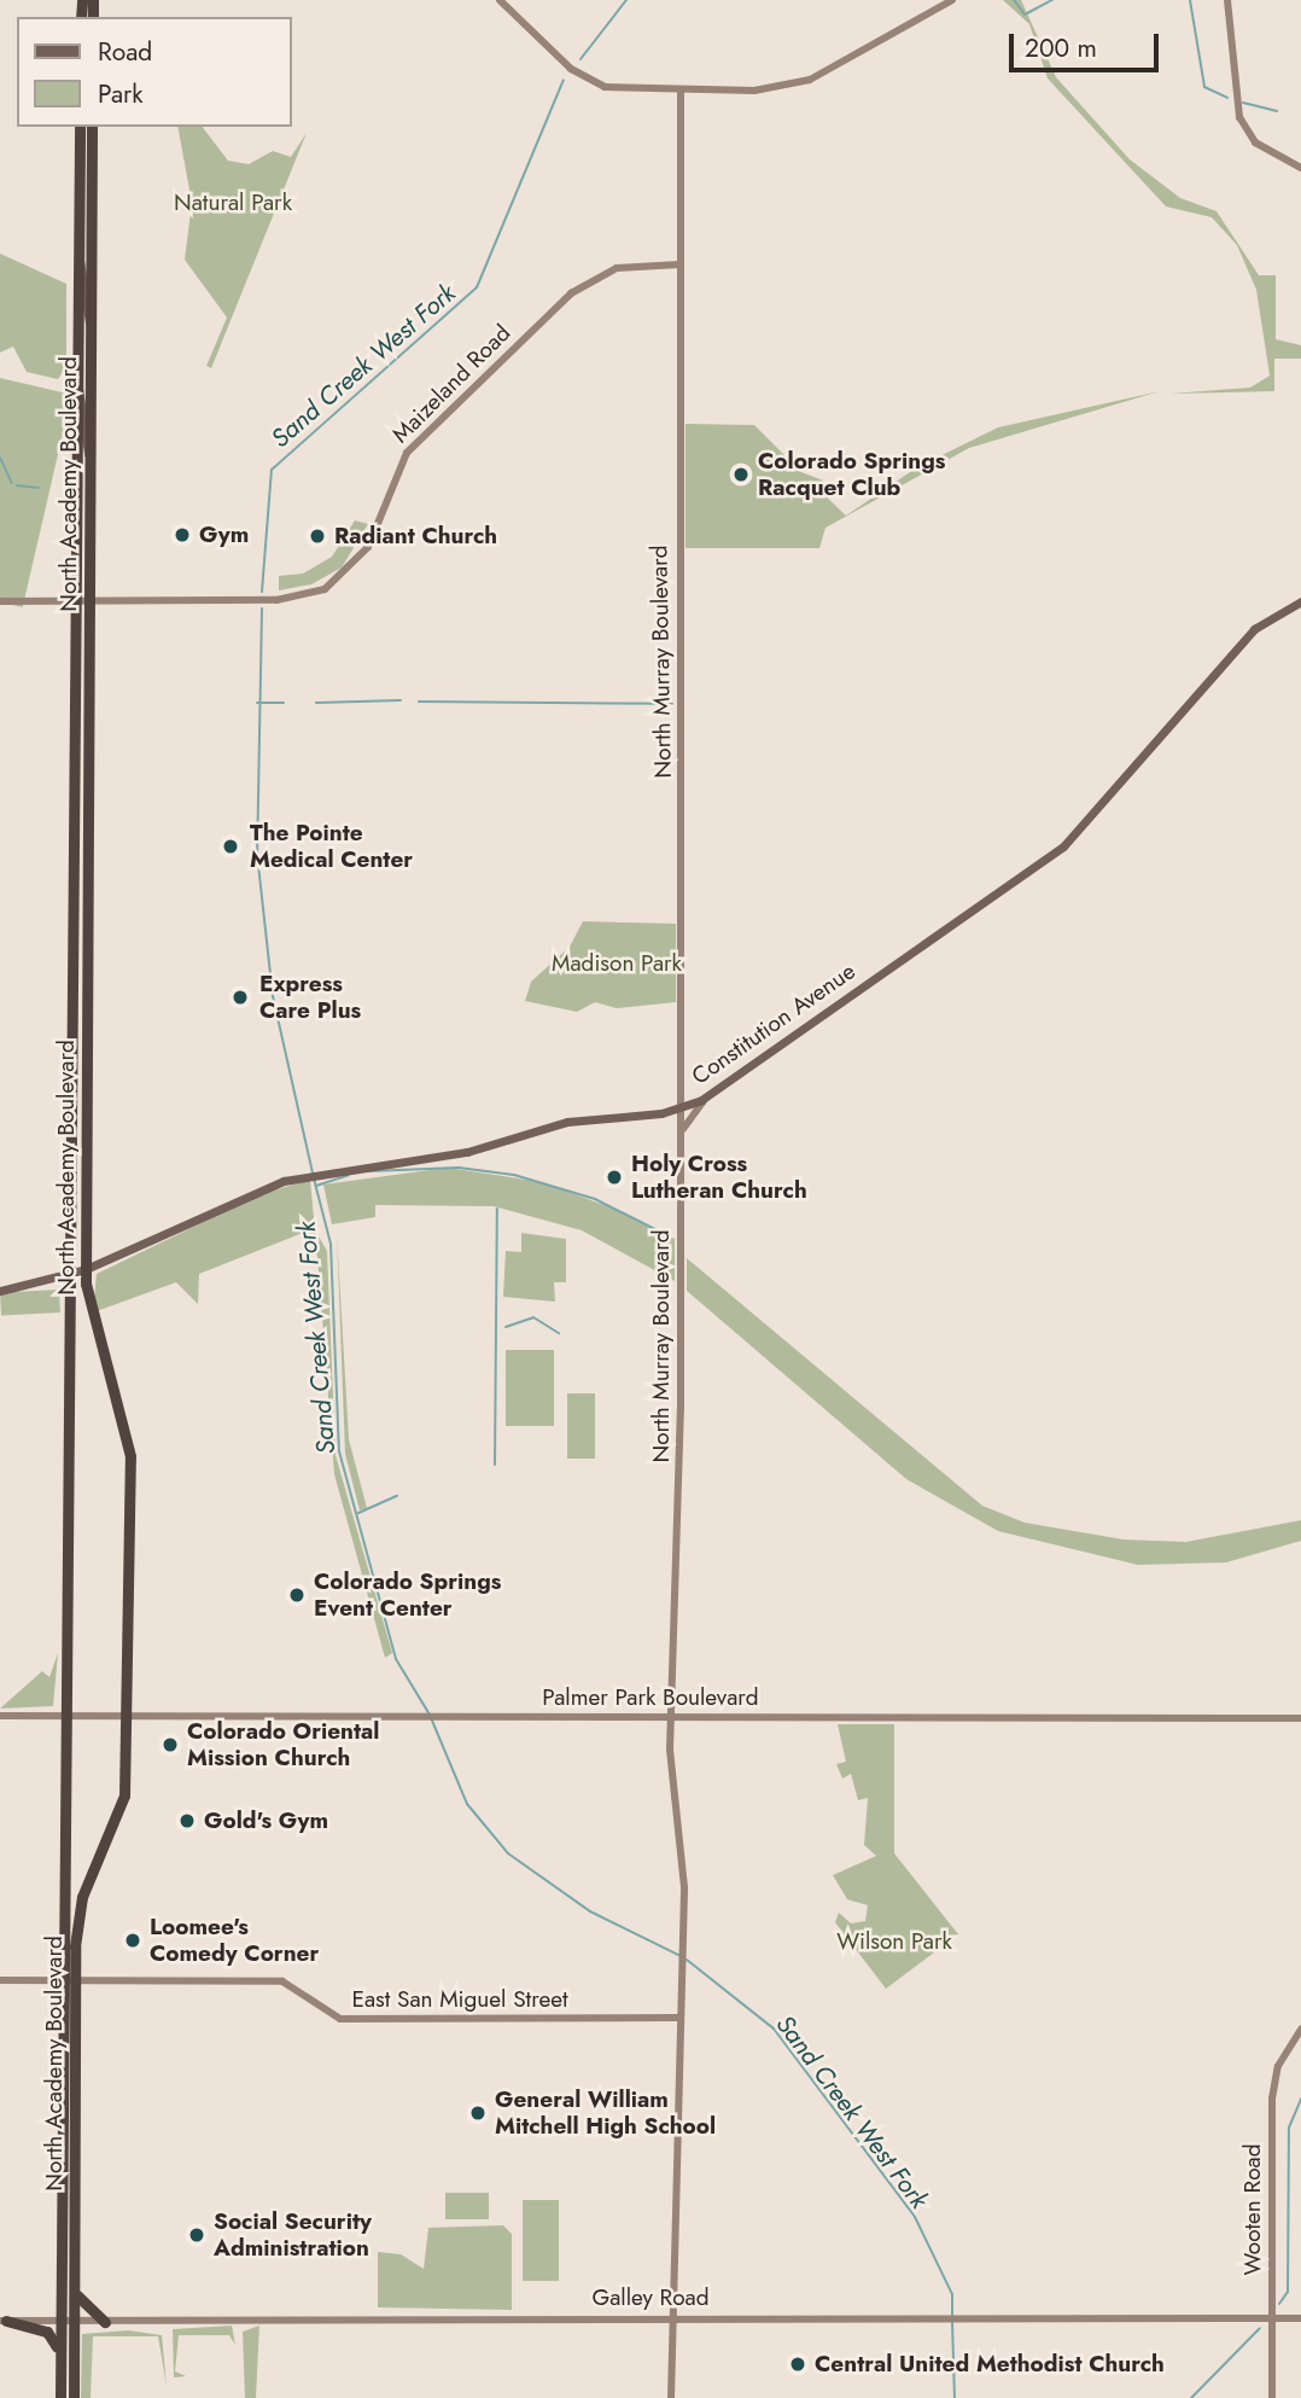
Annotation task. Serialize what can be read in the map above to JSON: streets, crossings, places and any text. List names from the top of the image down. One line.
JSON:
{"streets":{"highway":["North Academy Boulevard"],"main road":["Maizeland Road","North Murray Boulevard","Constitution Avenue","Palmer Park Boulevard","East San Miguel Street","Wooten Road","Galley Road"]},"crossings":[["Maizeland Road","North Academy Boulevard"],["Maizeland Road","North Murray Boulevard"],["North Academy Boulevard","Constitution Avenue"],["North Academy Boulevard","Palmer Park Boulevard"],["North Academy Boulevard","East San Miguel Street"],["North Academy Boulevard","Galley Road"],["North Murray Boulevard","Constitution Avenue"],["North Murray Boulevard","Palmer Park Boulevard"],["North Murray Boulevard","East San Miguel Street"],["North Murray Boulevard","Galley Road"],["Wooten Road","Galley Road"]],"water":["Sand Creek West Fork"],"parks":["Natural Park","Madison Park","Wilson Park"],"places":["Colorado Springs Racquet Club","Gym","Radiant Church","The Pointe Medical Center","Express Care Plus","Holy Cross Lutheran Church","Colorado Springs Event Center","Colorado Oriental Mission Church","Gold's Gym","Loomee's Comedy Corner","General William Mitchell High School","Social Security Administration","Central United Methodist Church"],"legend":["Road","Park"],"scale_bar":"200 m"}
